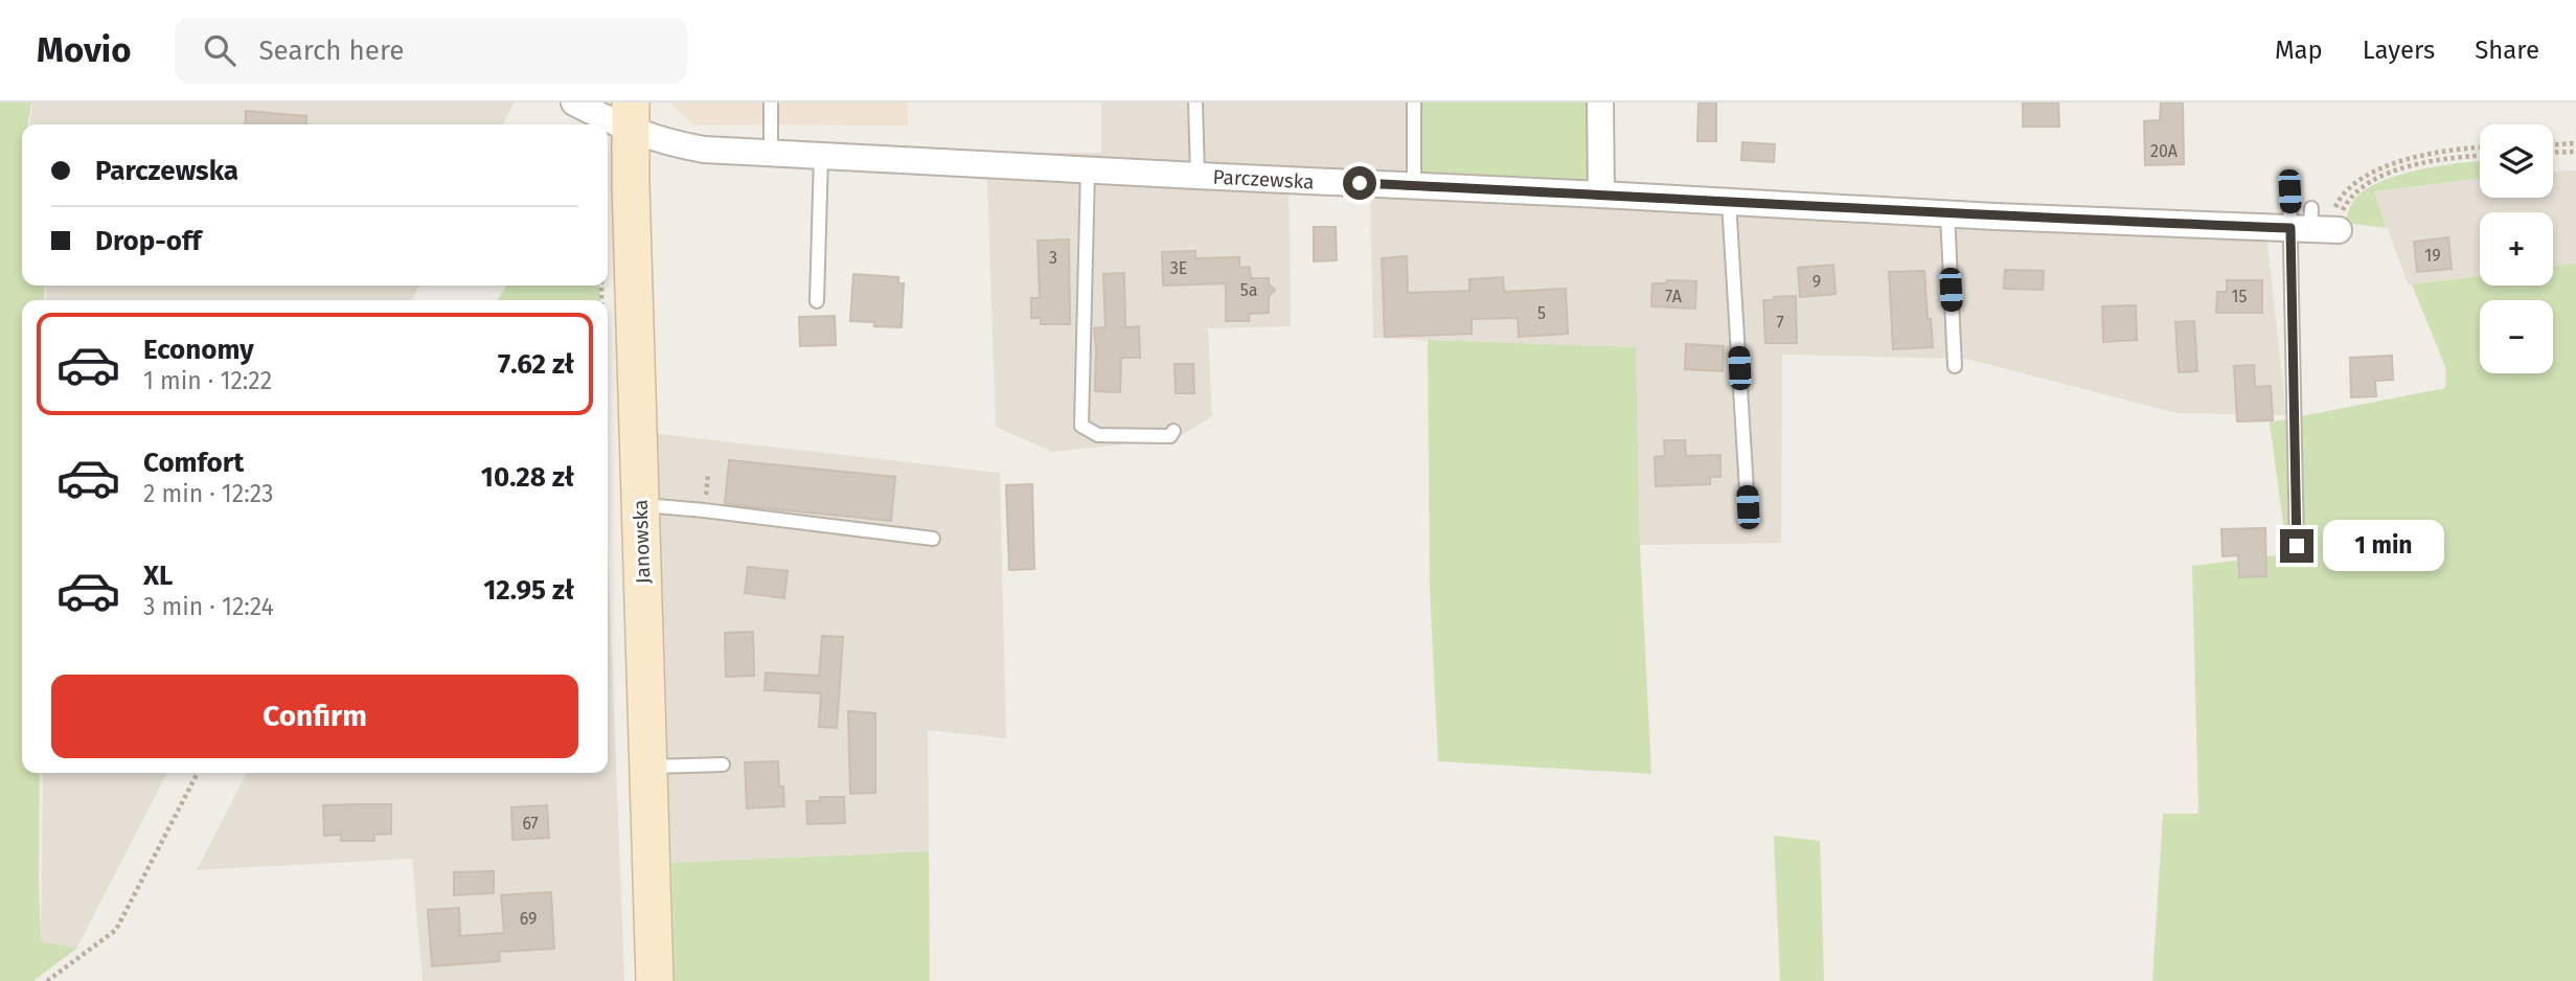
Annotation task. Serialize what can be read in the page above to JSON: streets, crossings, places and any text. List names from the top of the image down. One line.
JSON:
{"streets":{"street":["Parczewska","Janowska"]},"crossings":[["Parczewska","Janowska"]],"house_numbers":["20A","19","3","3E","9","5a","7A","15","5","7","67","69"],"page":{"header":"Movio","search":"Search here","nav":["Map","Layers","Share"],"map_buttons":["+","−"],"banner":["Parczewska","Drop-off"],"list":[{"name":"Economy","note":"1 min · 12:22","value":"7.62 zł"},{"name":"Comfort","note":"2 min · 12:23","value":"10.28 zł"},{"name":"XL","note":"3 min · 12:24","value":"12.95 zł"}],"bubble":"1 min","buttons":"Confirm"}}
